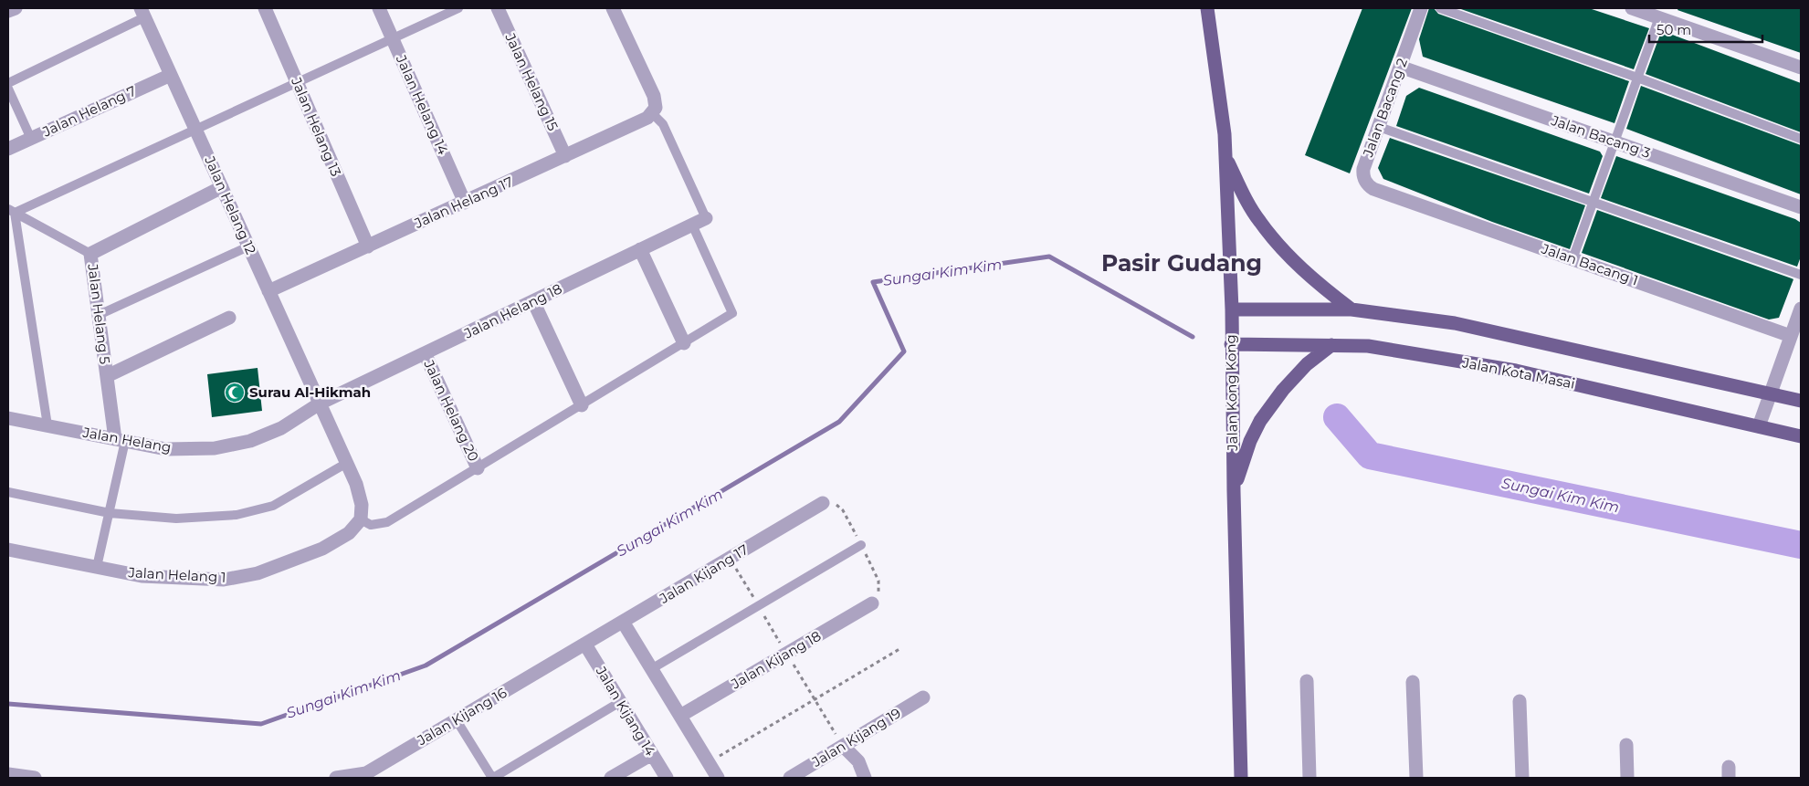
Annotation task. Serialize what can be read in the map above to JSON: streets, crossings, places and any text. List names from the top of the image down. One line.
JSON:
{"streets":{"main road":["Jalan Kota Masai","Jalan Kong Kong"],"street":["Jalan Helang 15","Jalan Helang 14","Jalan Bacang 2","Jalan Helang 7","Jalan Helang 13","Jalan Bacang 3","Jalan Helang 17","Jalan Helang 12","Jalan Bacang 1","Jalan Helang 18","Jalan Helang 5","Jalan Helang 20","Jalan Helang","Jalan Kijang 17","Jalan Helang 1","Jalan Kijang 18","Jalan Kijang 14","Jalan Kijang 16","Jalan Kijang 19"]},"crossings":[["Jalan Helang 15","Jalan Helang 17"],["Jalan Helang 14","Jalan Helang 17"],["Jalan Bacang 2","Jalan Bacang 3"],["Jalan Bacang 2","Jalan Bacang 1"],["Jalan Helang 7","Jalan Helang 12"],["Jalan Helang 13","Jalan Helang 17"],["Jalan Helang 17","Jalan Helang 12"],["Jalan Helang 12","Jalan Helang 18"],["Jalan Helang 12","Jalan Helang 5"],["Jalan Helang 12","Jalan Helang"],["Jalan Helang 12","Jalan Helang 1"],["Jalan Helang 18","Jalan Helang 20"],["Jalan Helang 18","Jalan Helang"],["Jalan Helang 5","Jalan Helang"],["Jalan Kota Masai","Jalan Kong Kong"],["Jalan Kijang 17","Jalan Kijang 14"],["Jalan Kijang 17","Jalan Kijang 16"],["Jalan Kijang 14","Jalan Kijang 16"]],"districts":["Pasir Gudang"],"water":["Sungai Kim Kim"],"places":{"mosque":["Surau Al-Hikmah"]},"scale_bar":"50 m"}
